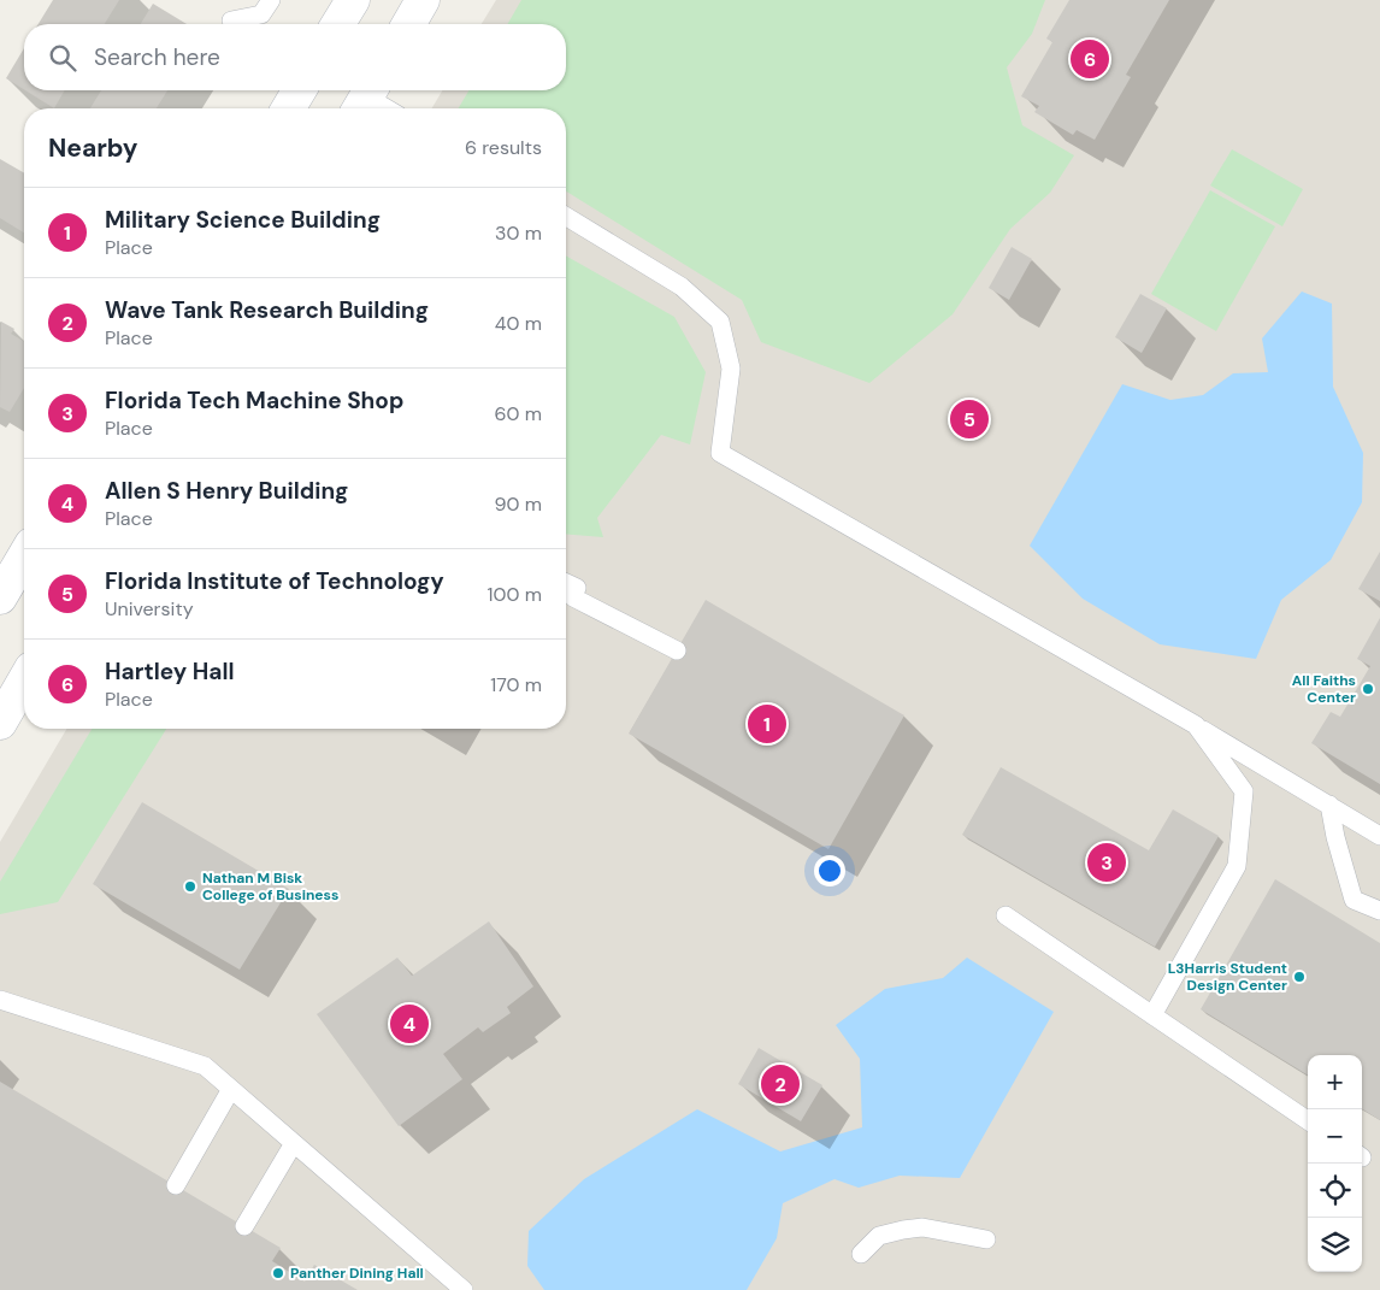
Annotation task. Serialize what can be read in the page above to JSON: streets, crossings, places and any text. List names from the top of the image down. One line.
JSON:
{"places":["All Faiths Center","Nathan M Bisk College of Business","L3Harris Student Design Center","Panther Dining Hall"],"page":{"search":"Search here","pins":["6","5","1","3","4","2"],"heading":["Nearby","6 results"],"list":[{"mark":"1","name":"Military Science Building","note":"Place","value":"30 m"},{"mark":"2","name":"Wave Tank Research Building","note":"Place","value":"40 m"},{"mark":"3","name":"Florida Tech Machine Shop","note":"Place","value":"60 m"},{"mark":"4","name":"Allen S Henry Building","note":"Place","value":"90 m"},{"mark":"5","name":"Florida Institute of Technology","note":"University","value":"100 m"},{"mark":"6","name":"Hartley Hall","note":"Place","value":"170 m"}],"map_buttons":["+","−"]}}
